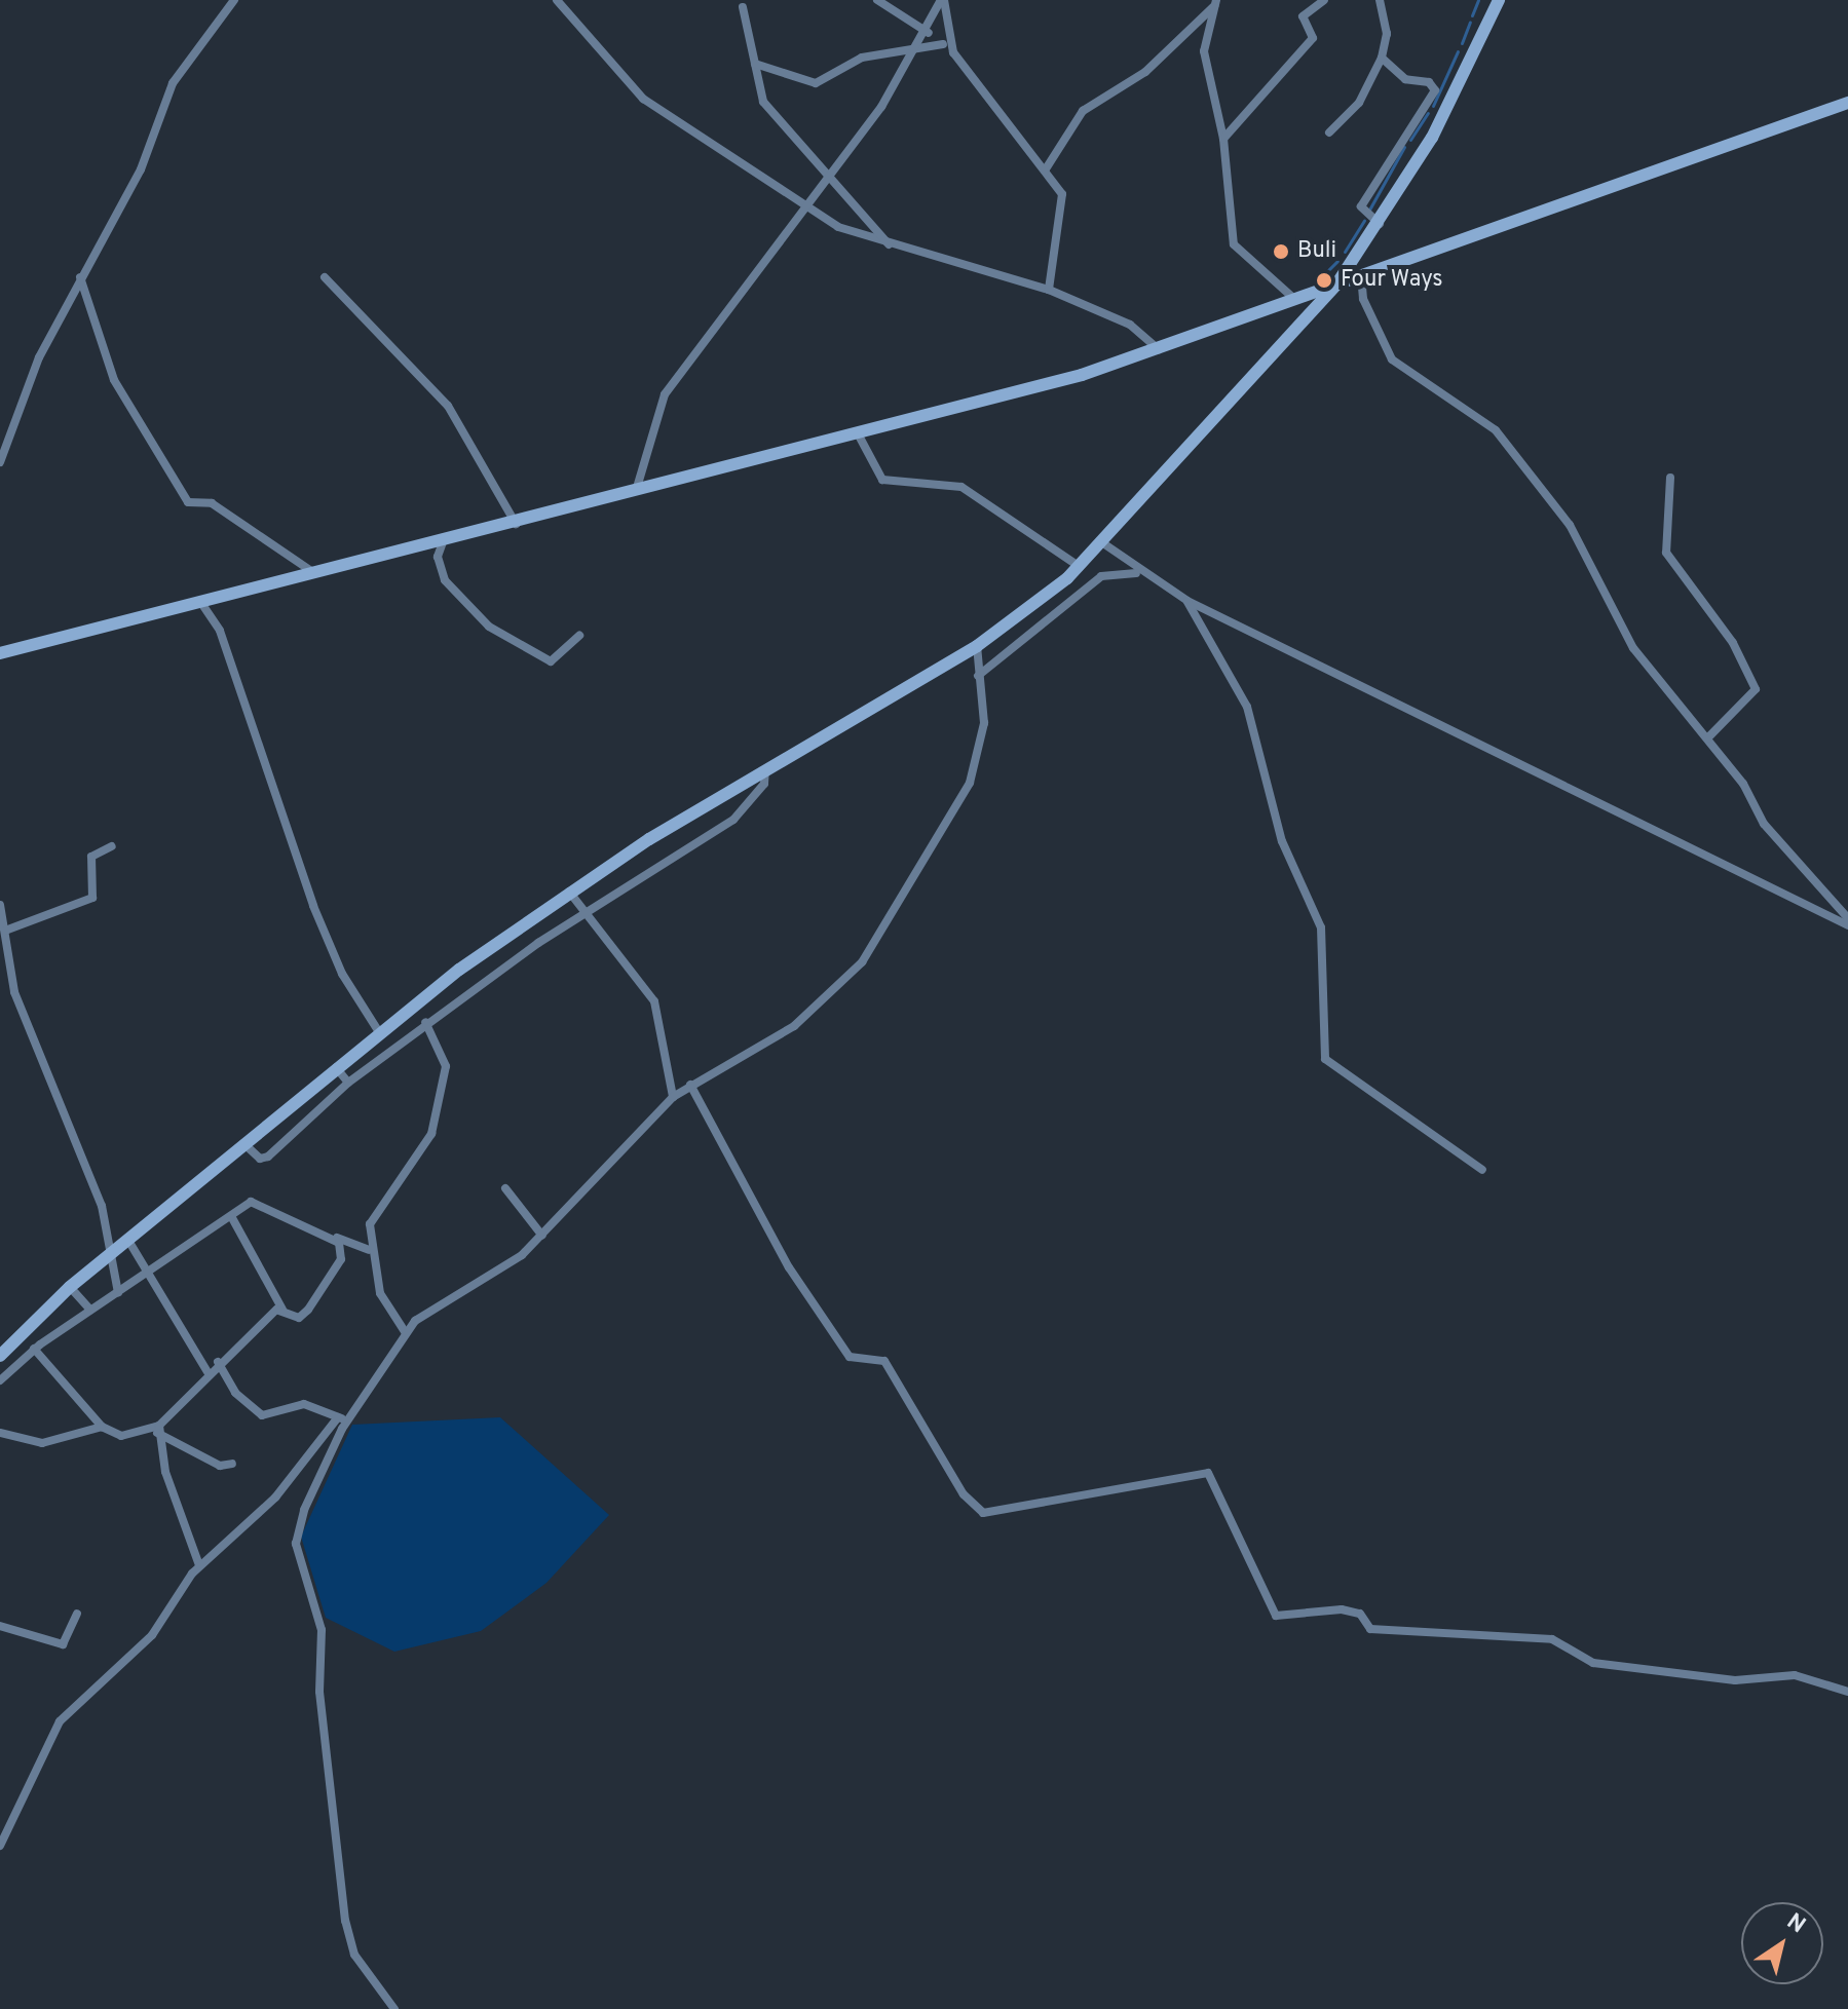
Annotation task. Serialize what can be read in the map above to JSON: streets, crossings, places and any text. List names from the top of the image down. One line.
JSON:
{"places":["Buli","Four Ways"],"north":"top right"}
